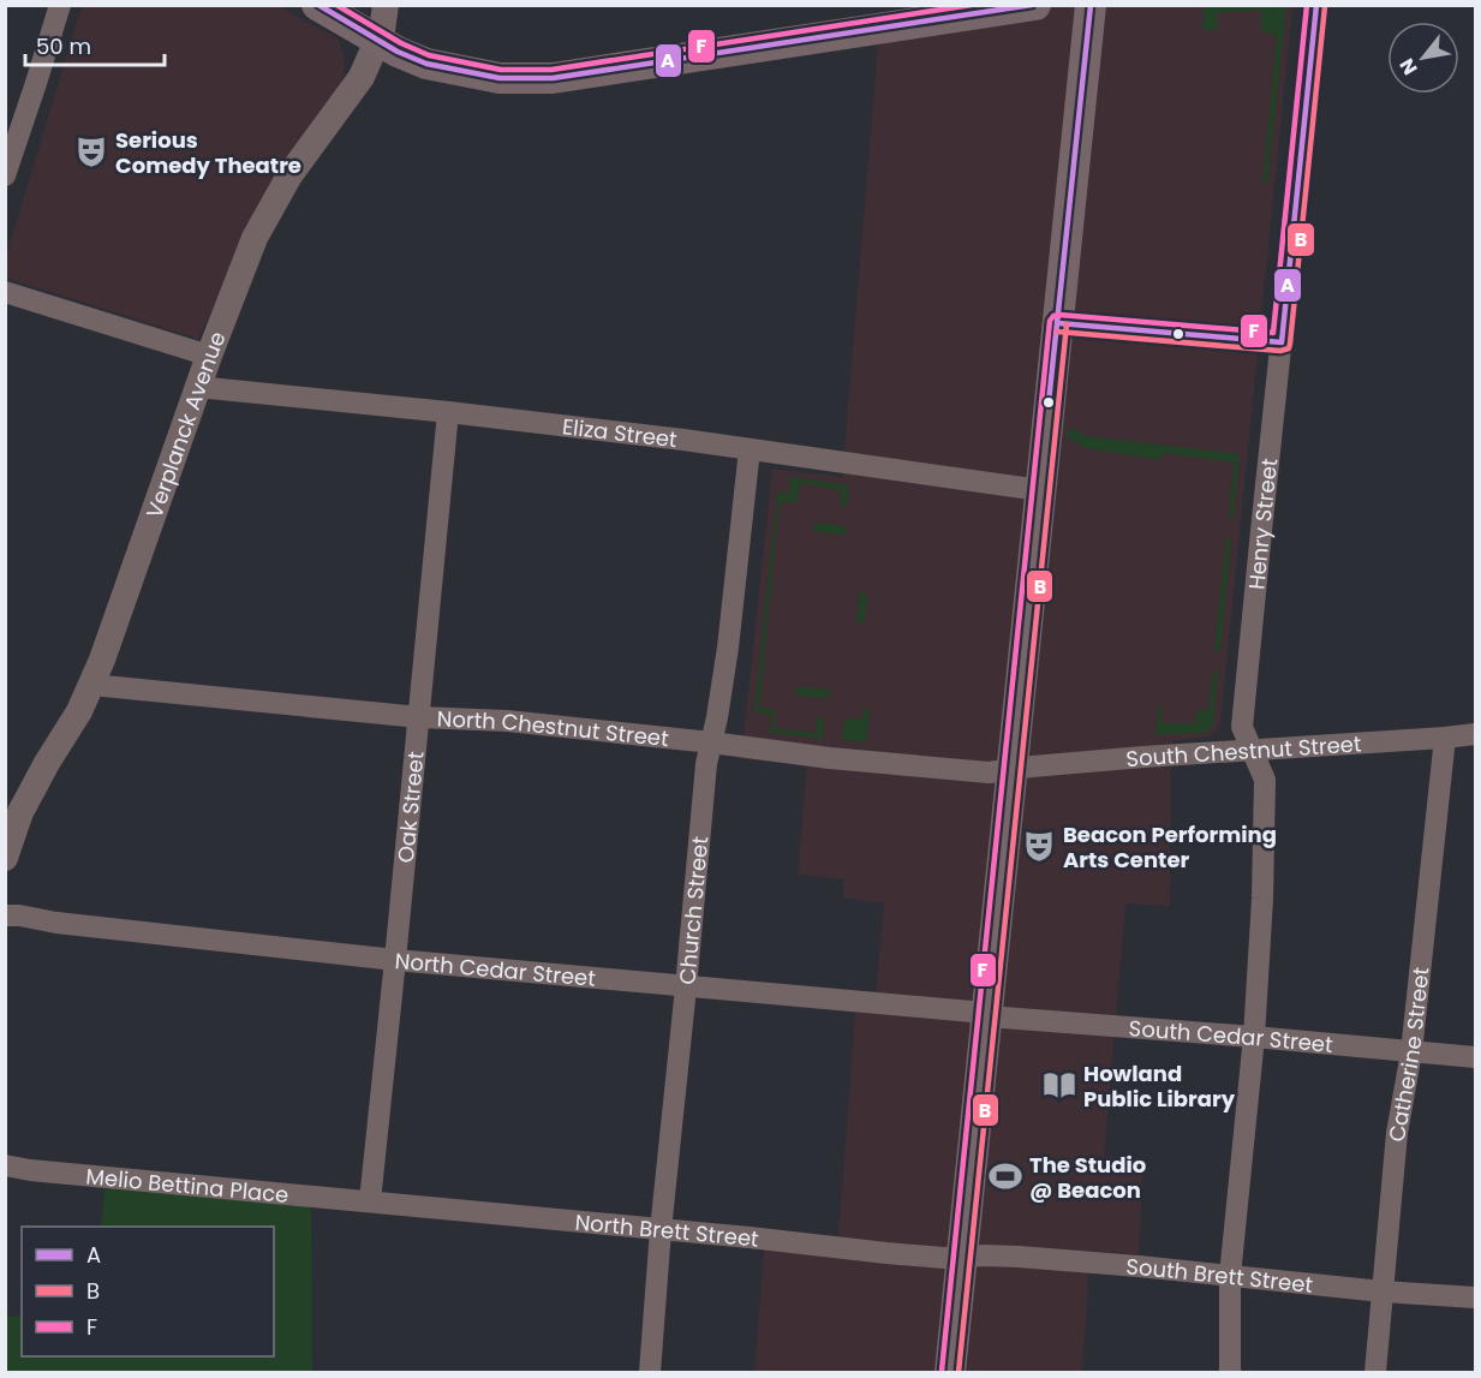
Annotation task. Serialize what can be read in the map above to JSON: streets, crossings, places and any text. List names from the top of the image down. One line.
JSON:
{"streets":{"street":["Verplanck Avenue","Eliza Street","Henry Street","North Chestnut Street","South Chestnut Street","Oak Street","Church Street","North Cedar Street","South Cedar Street","Catherine Street","Melio Bettina Place","North Brett Street","South Brett Street"]},"crossings":[["Verplanck Avenue","Eliza Street"],["Verplanck Avenue","North Chestnut Street"],["Eliza Street","Oak Street"],["Eliza Street","Church Street"],["Henry Street","South Chestnut Street"],["Henry Street","South Cedar Street"],["Henry Street","South Brett Street"],["North Chestnut Street","South Chestnut Street"],["North Chestnut Street","Oak Street"],["North Chestnut Street","Church Street"],["South Chestnut Street","Catherine Street"],["Oak Street","North Cedar Street"],["Oak Street","Melio Bettina Place"],["Oak Street","North Brett Street"],["Church Street","North Cedar Street"],["Church Street","North Brett Street"],["North Cedar Street","South Cedar Street"],["South Cedar Street","Catherine Street"],["Catherine Street","South Brett Street"],["Melio Bettina Place","North Brett Street"],["North Brett Street","South Brett Street"]],"places":{"theatre":["Serious Comedy Theatre","Beacon Performing Arts Center"],"library":["Howland Public Library"],"sports":["The Studio @ Beacon"]},"lines":["transit line A","transit line F","transit line B"],"legend":["A","B","F"],"scale_bar":"50 m","north":"bottom left"}
